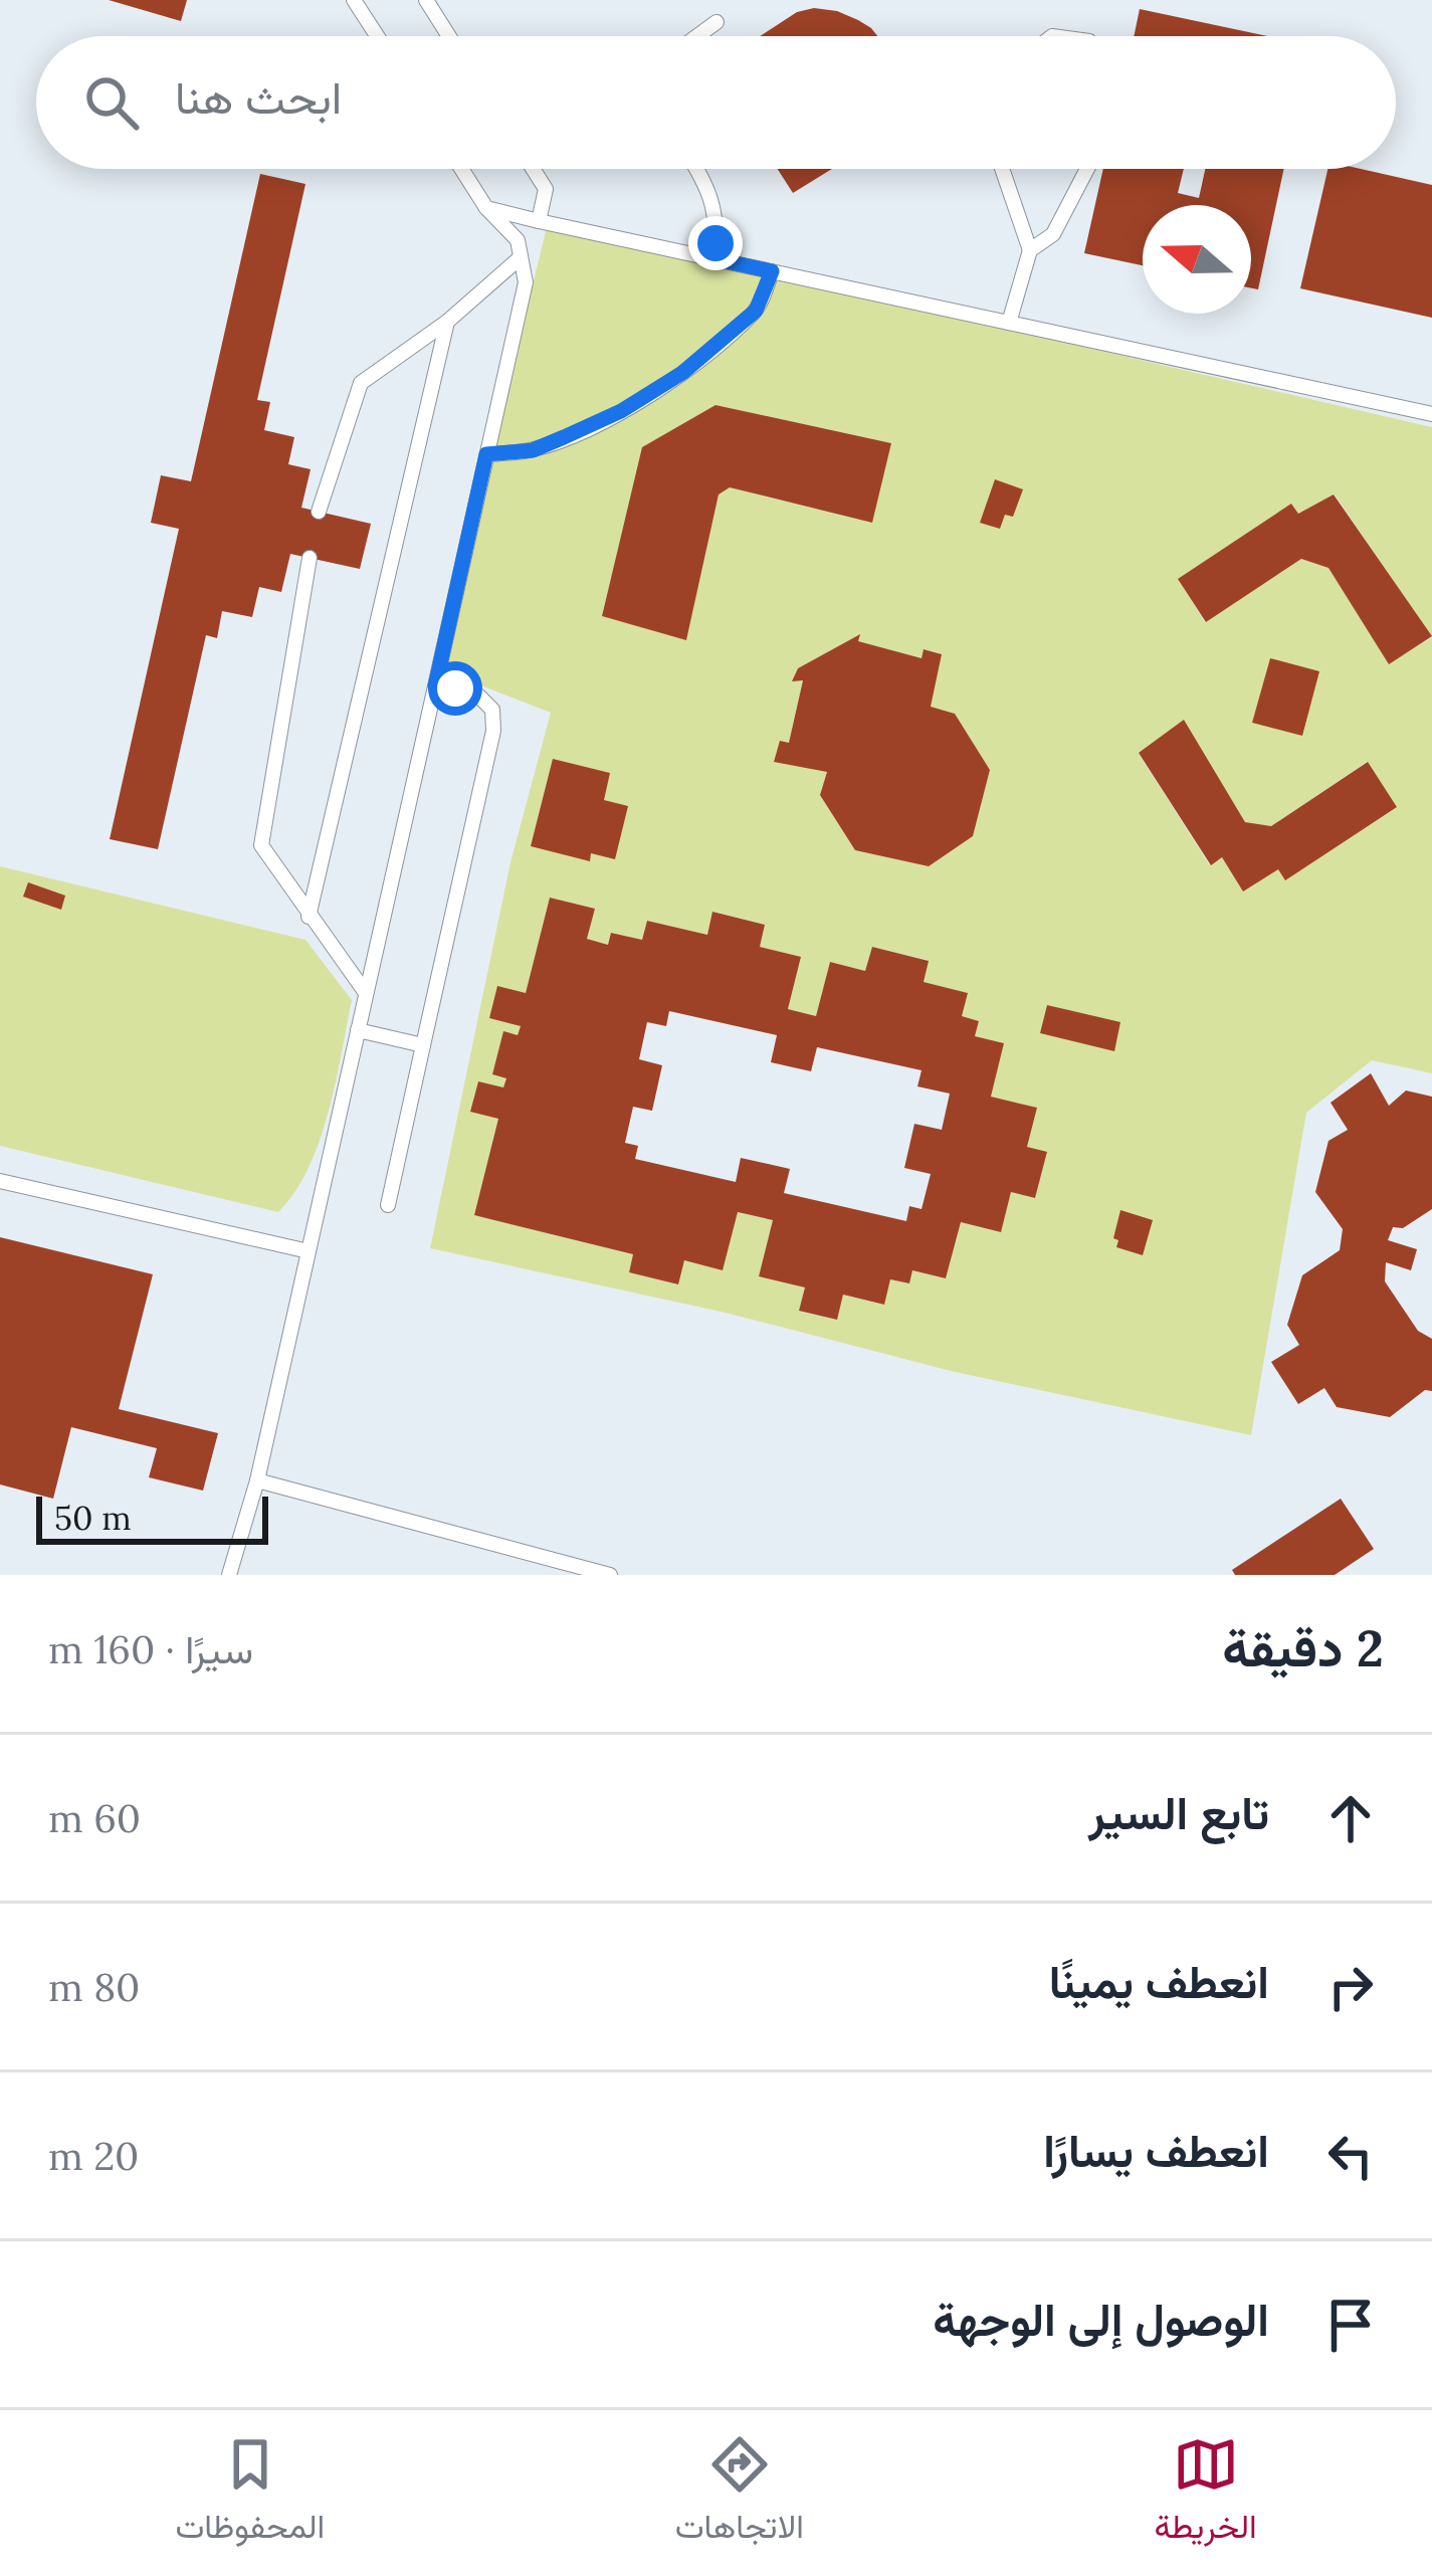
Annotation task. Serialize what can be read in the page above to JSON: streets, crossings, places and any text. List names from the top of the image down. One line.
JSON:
{"scale_bar":"50 m","north":"left","page":{"search":"ابحث هنا","scale":"50 m","heading":["2 دقيقة","سيرًا · 160 m"],"list":[["تابع السير","60 m"],["انعطف يمينًا","80 m"],["انعطف يسارًا","20 m"],"الوصول إلى الوجهة"],"nav":["الخريطة","الاتجاهات","المحفوظات"]}}
